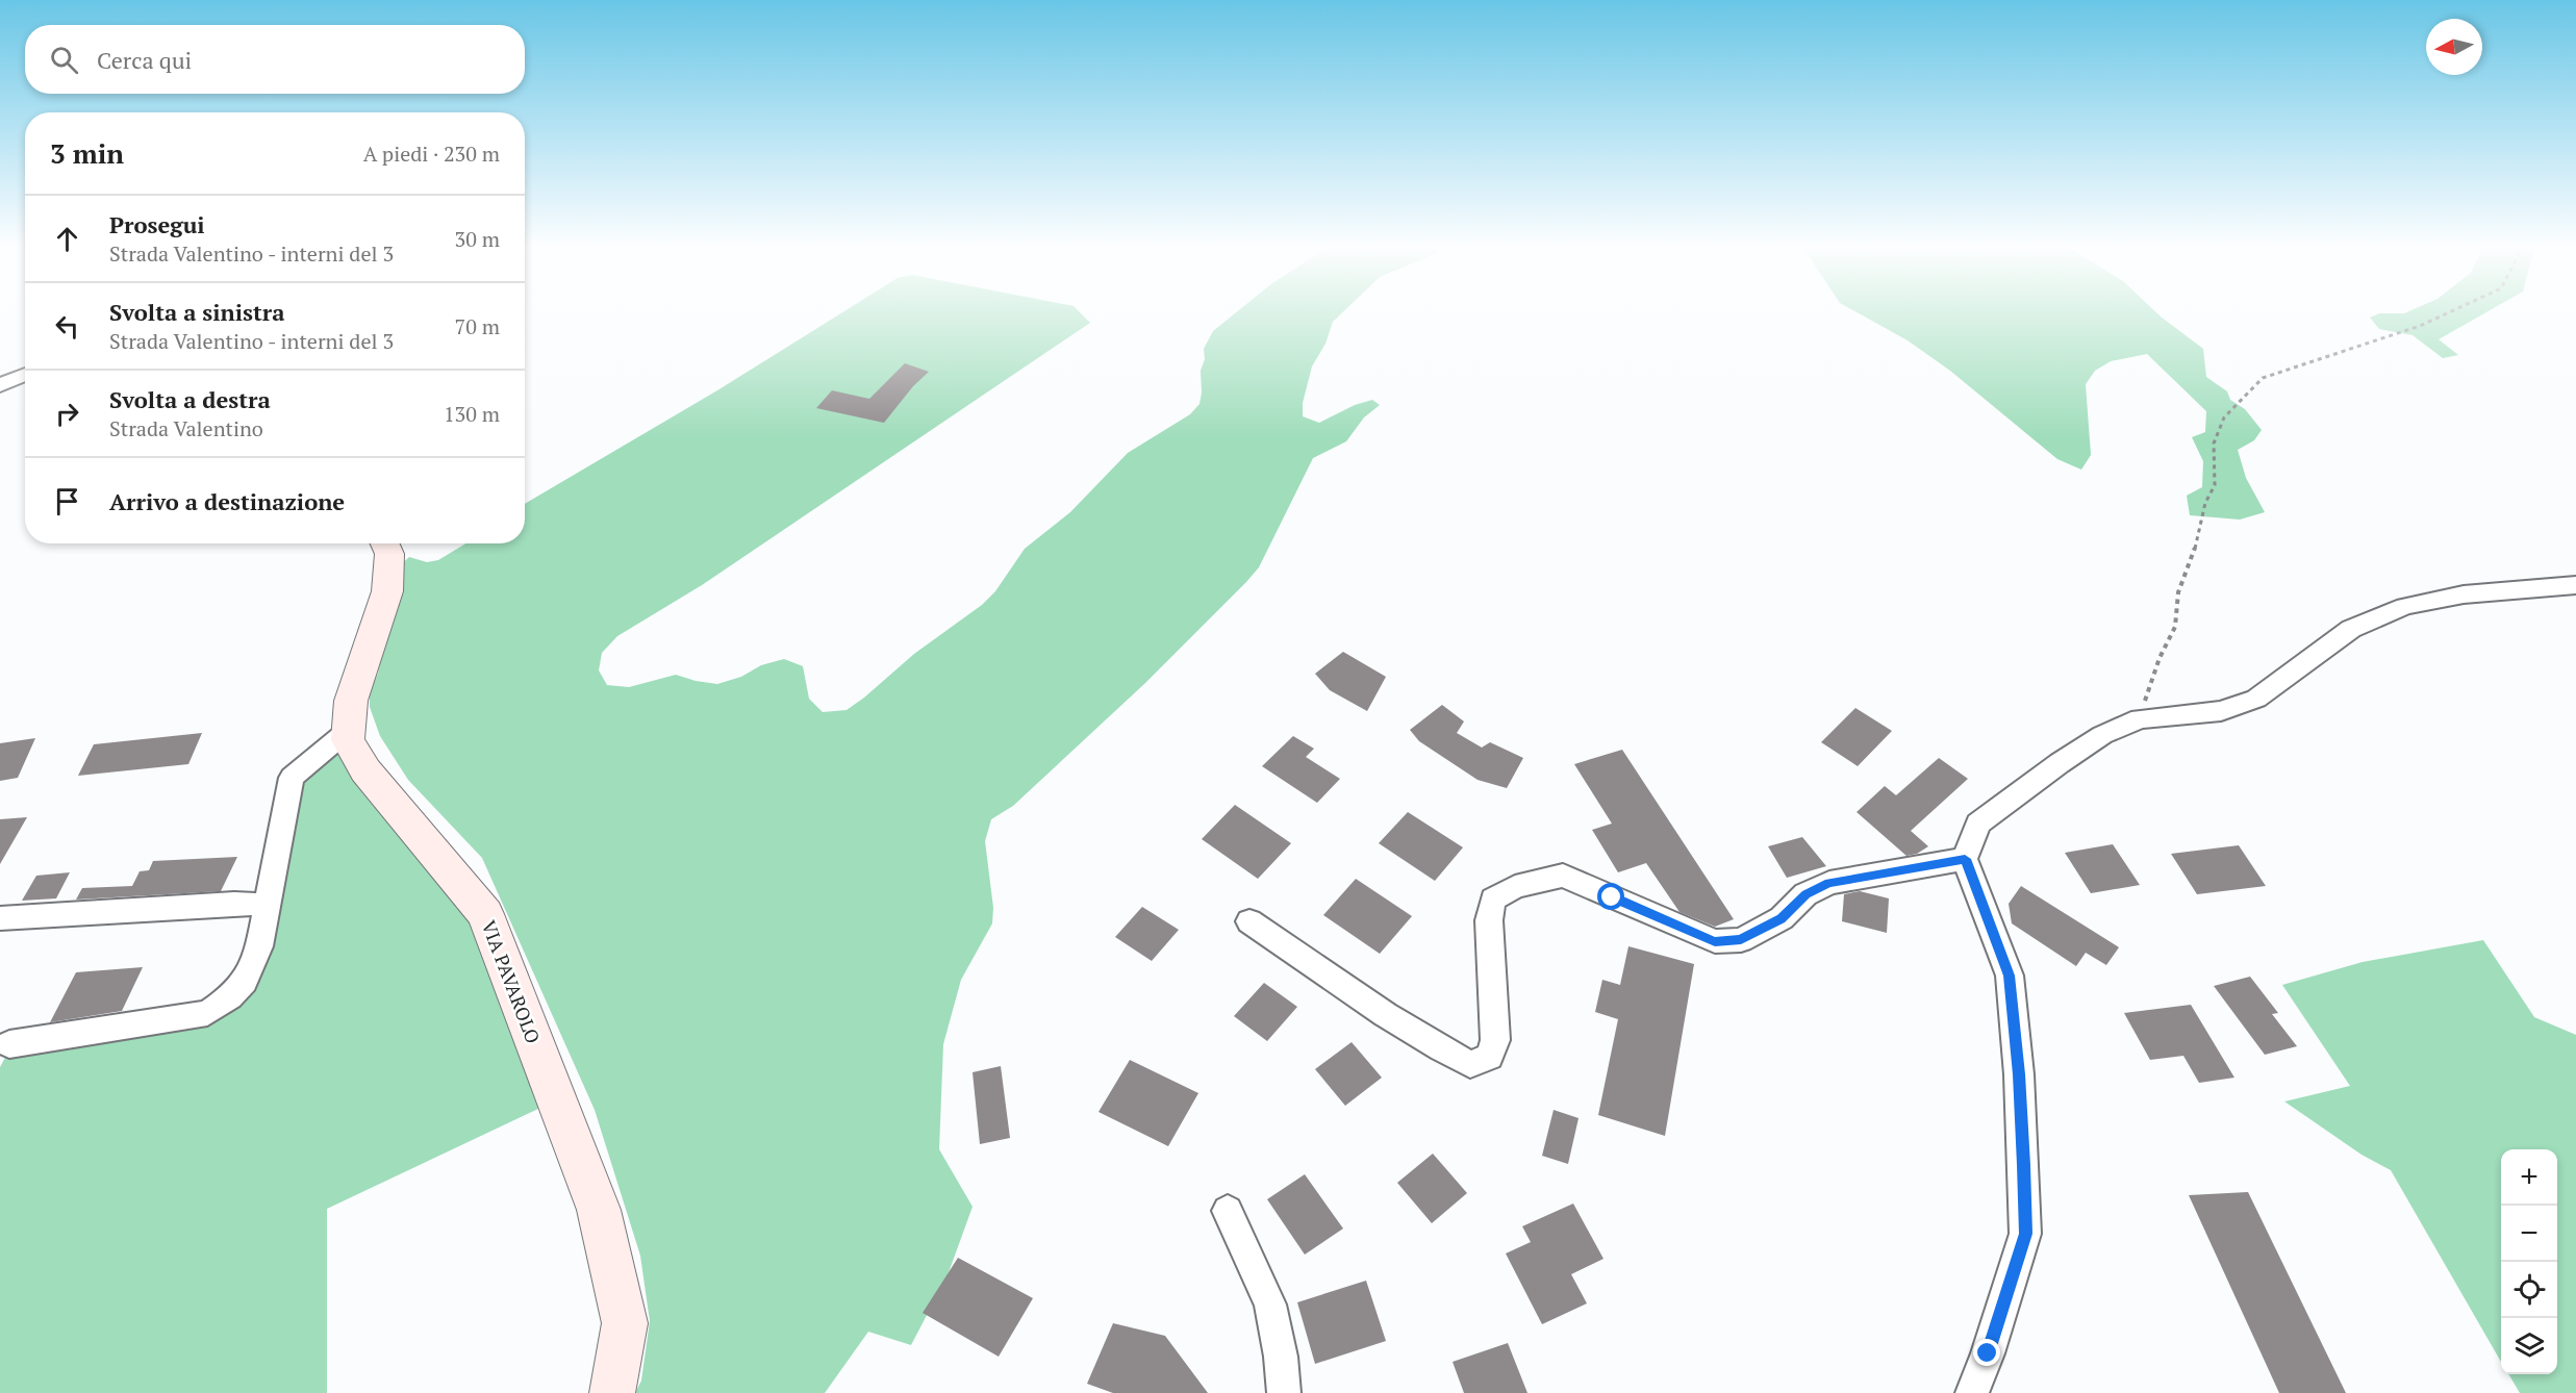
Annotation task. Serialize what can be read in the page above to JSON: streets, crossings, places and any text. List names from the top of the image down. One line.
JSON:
{"streets":{"street":["VIA PAVAROLO"]},"north":"left","page":{"search":"Cerca qui","heading":["3 min","A piedi · 230 m"],"list":[["Prosegui","Strada Valentino - interni del 3","30 m"],["Svolta a sinistra","Strada Valentino - interni del 3","70 m"],["Svolta a destra","Strada Valentino","130 m"],"Arrivo a destinazione"],"map_buttons":["+","−"]}}
